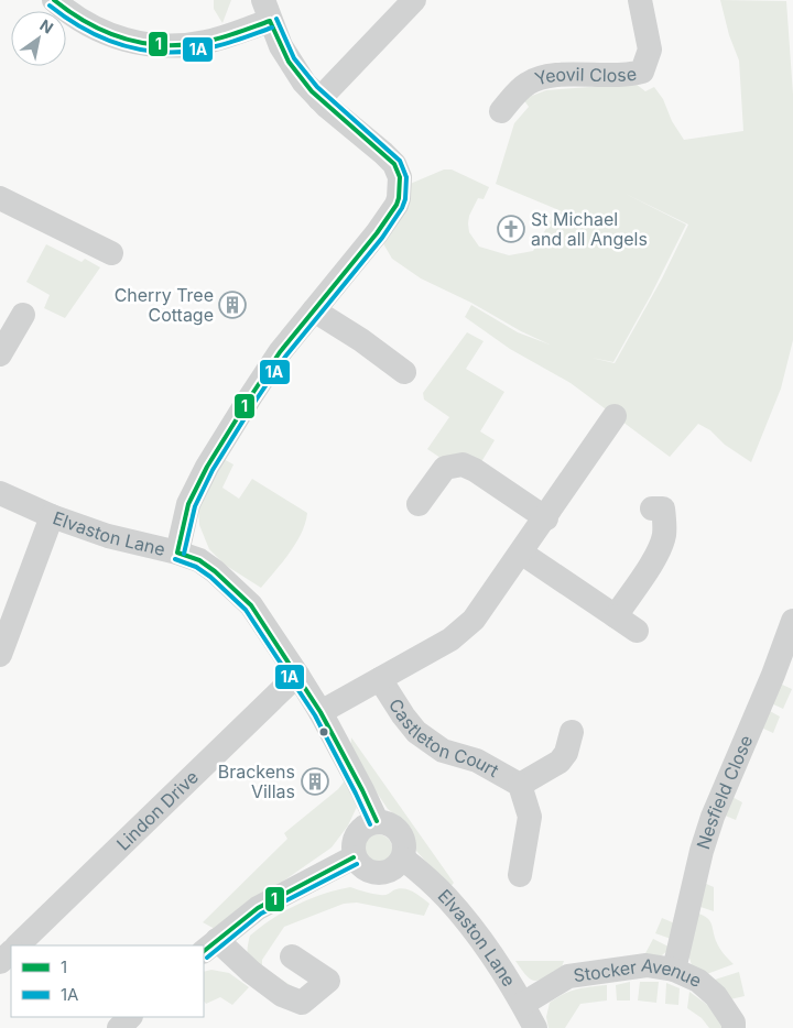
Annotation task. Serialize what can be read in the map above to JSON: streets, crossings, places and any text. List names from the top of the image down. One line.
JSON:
{"streets":{"street":["Yeovil Close","Elvaston Lane","Castleton Court","Nesfield Close","Lindon Drive","Stocker Avenue"]},"crossings":[["Elvaston Lane","Lindon Drive"],["Elvaston Lane","Stocker Avenue"],["Nesfield Close","Stocker Avenue"]],"places":{"church":["St Michael and all Angels"],"building":["Cherry Tree Cottage","Brackens Villas"]},"lines":["transit line 1","transit line 1A"],"legend":["1","1A"],"north":"top right"}
